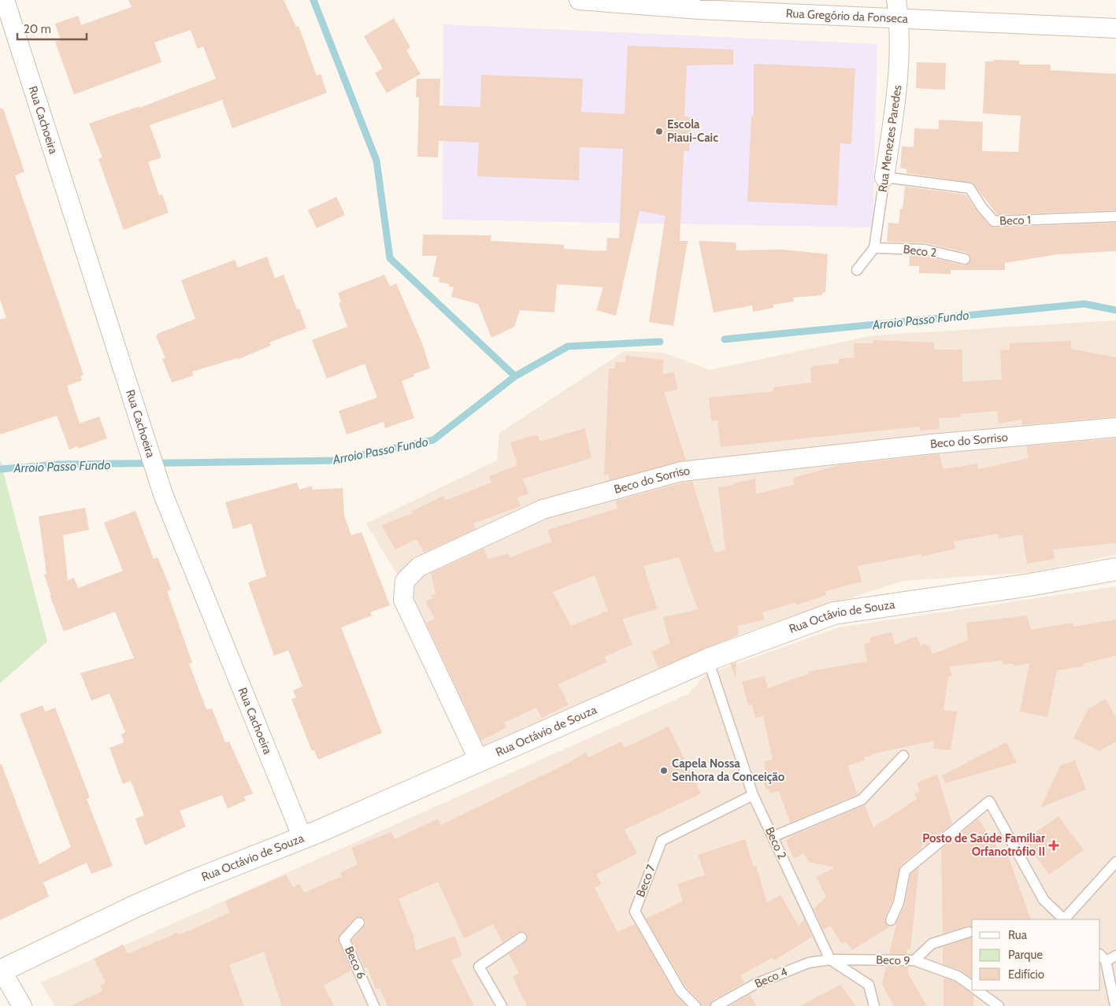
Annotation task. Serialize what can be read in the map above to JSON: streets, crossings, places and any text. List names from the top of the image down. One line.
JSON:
{"streets":{"street":["Rua Gregório da Fonseca","Rua Cachoeira","Rua Menezes Paredes","Beco do Sorriso","Rua Octávio de Souza"],"lane":["Beco 1","Beco 2","Beco 7","Beco 9","Beco 6","Beco 4"]},"crossings":[["Rua Gregório da Fonseca","Rua Menezes Paredes"],["Rua Cachoeira","Rua Octávio de Souza"],["Rua Menezes Paredes","Beco 1"],["Rua Menezes Paredes","Beco 2"],["Beco 2","Rua Octávio de Souza"],["Beco 2","Beco 7"],["Beco 2","Beco 9"],["Beco 2","Beco 4"],["Beco do Sorriso","Rua Octávio de Souza"],["Beco 9","Beco 4"]],"water":["Arroio Passo Fundo"],"places":{"other":["Escola Piaui-Caic","Capela Nossa Senhora da Conceição"],"health":["Posto de Saúde Familiar Orfanotrófio II"]},"legend":["Rua","Parque","Edifício"],"scale_bar":"20 m"}
